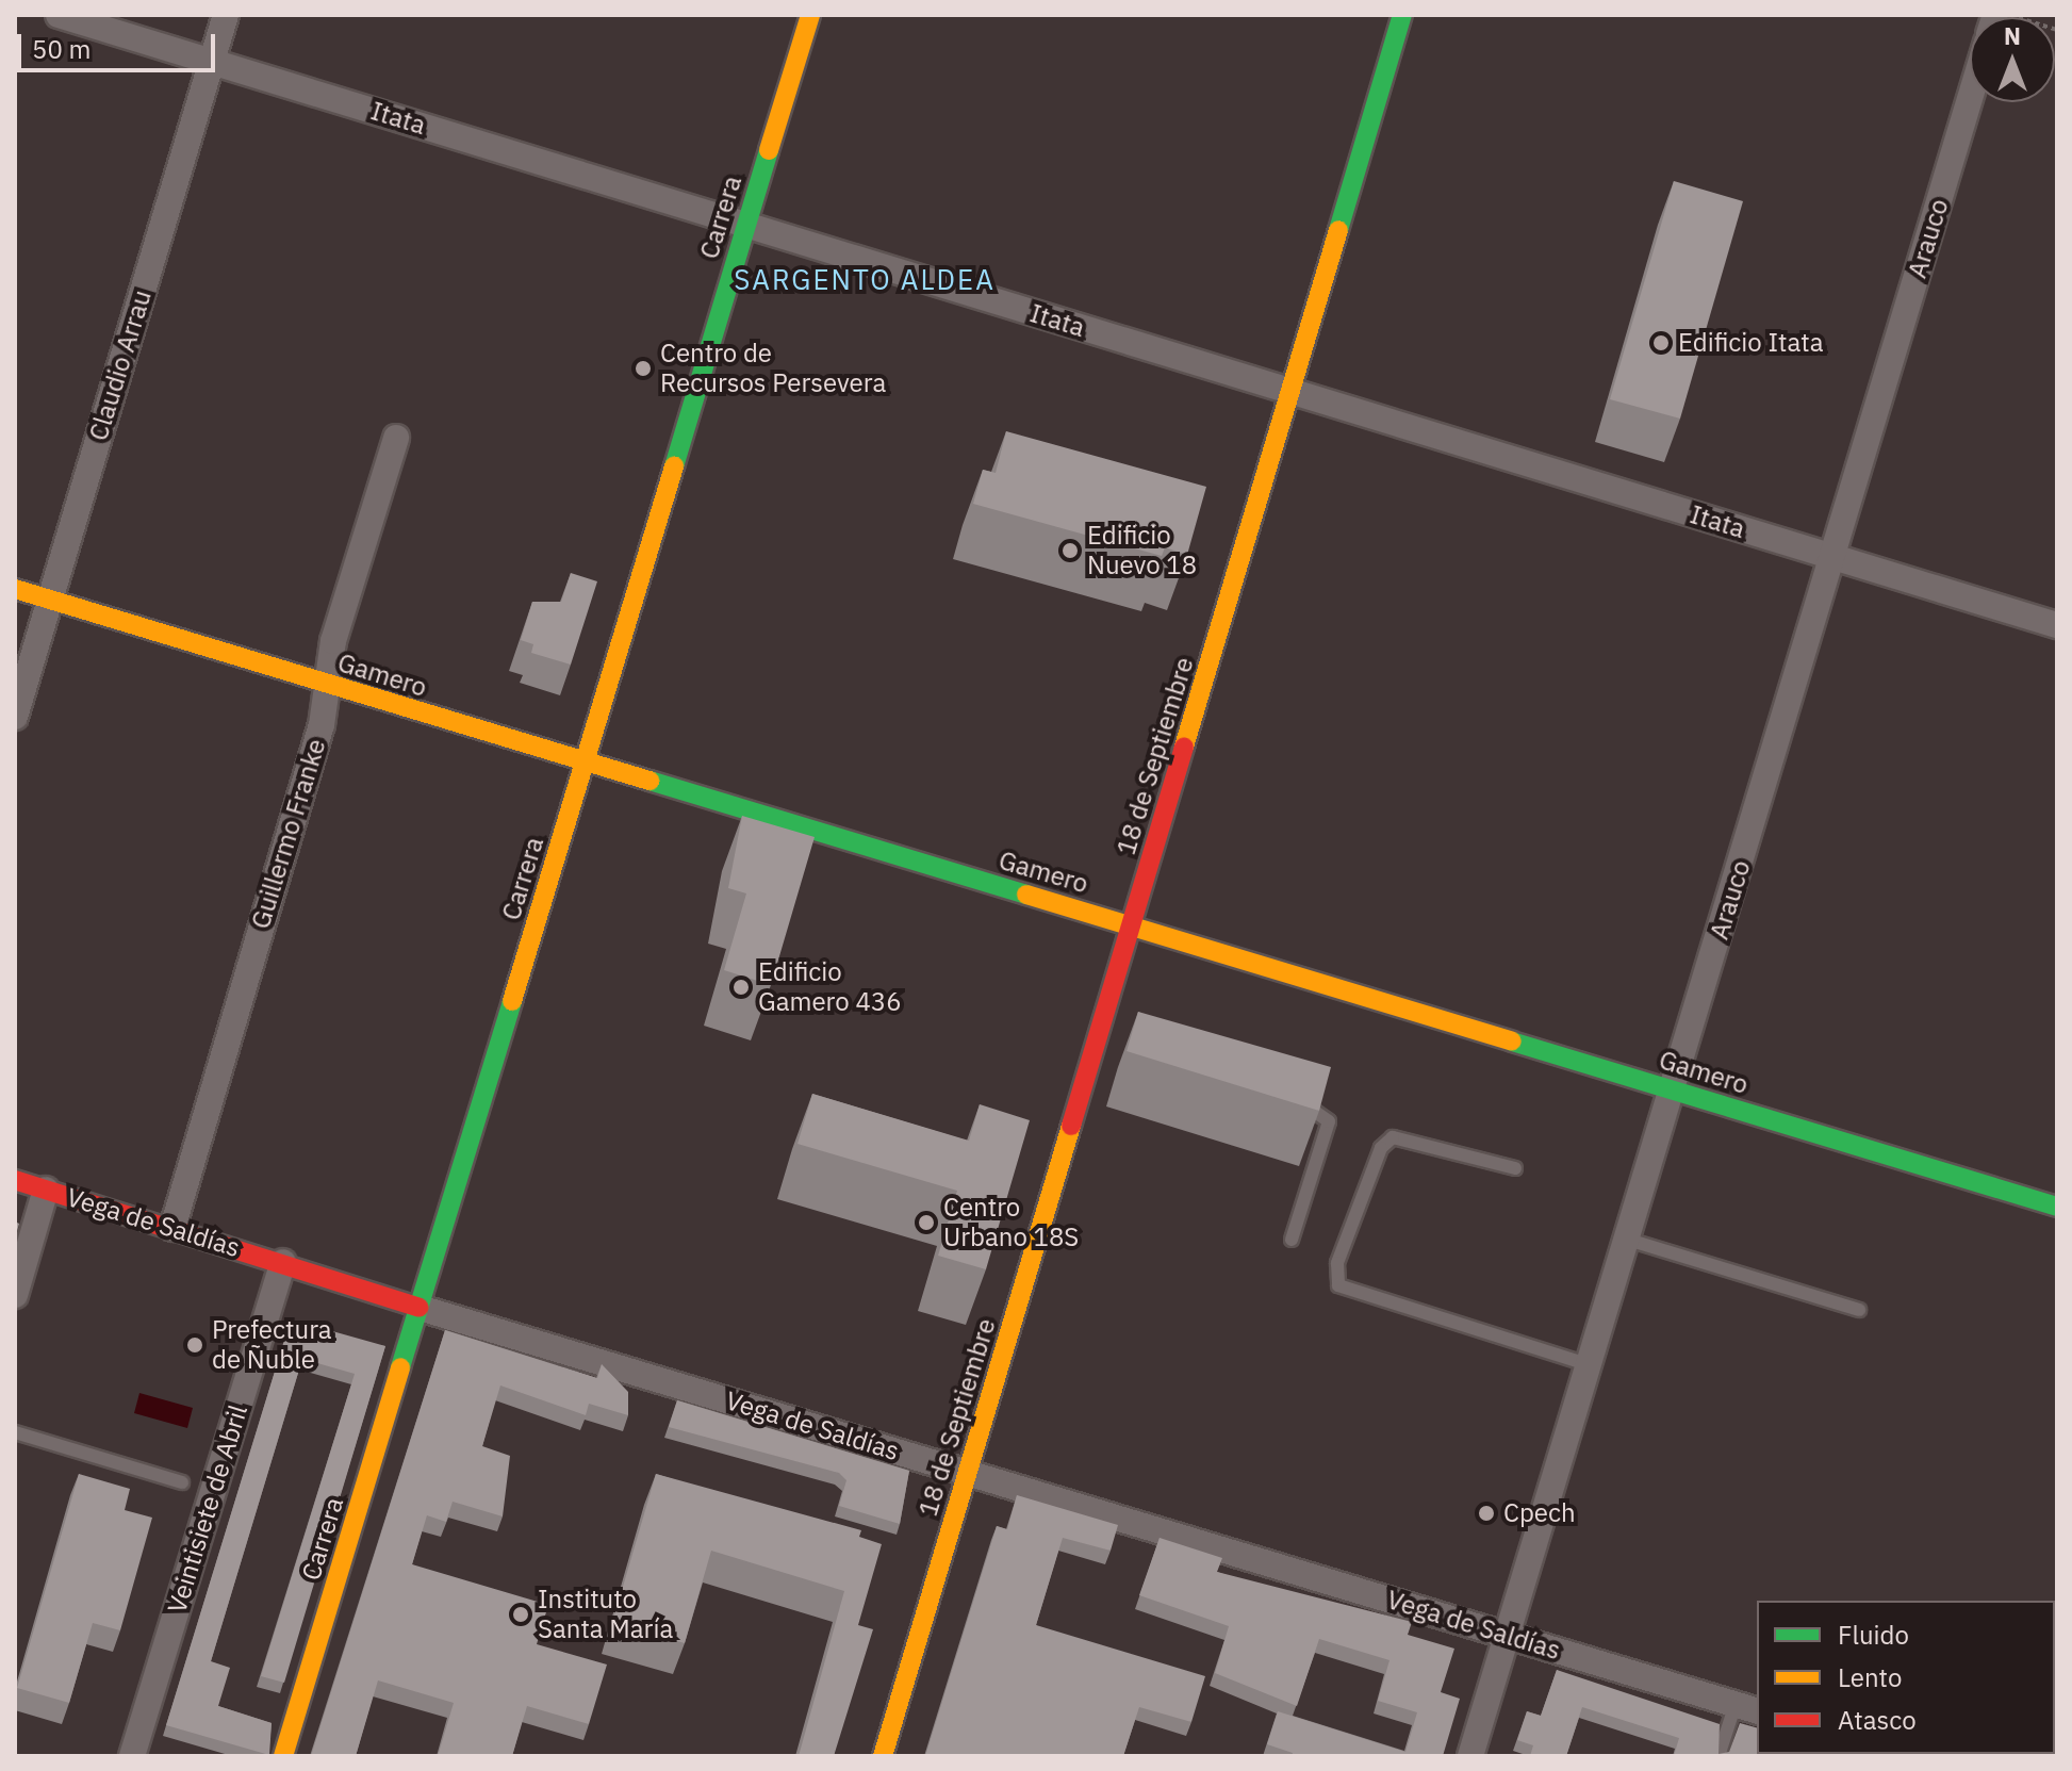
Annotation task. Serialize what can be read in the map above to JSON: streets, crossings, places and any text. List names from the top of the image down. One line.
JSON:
{"streets":{"street":["Itata","Carrera","Arauco","Claudio Arrau","Gamero","18 de Septiembre","Guillermo Franke","Vega de Saldías","Veintisiete de Abril"]},"crossings":[["Itata","Carrera"],["Itata","Arauco"],["Itata","Claudio Arrau"],["Itata","18 de Septiembre"],["Carrera","Gamero"],["Carrera","Vega de Saldías"],["Arauco","Gamero"],["Arauco","Vega de Saldías"],["Claudio Arrau","Gamero"],["Gamero","18 de Septiembre"],["Gamero","Guillermo Franke"],["18 de Septiembre","Vega de Saldías"],["Guillermo Franke","Vega de Saldías"],["Vega de Saldías","Veintisiete de Abril"]],"districts":["SARGENTO ALDEA"],"places":["Edificio Itata","Centro de Recursos Persevera","Edificio Nuevo 18","Edificio Gamero 436","Centro Urbano 18S","Prefectura de Ñuble","Cpech","Instituto Santa María"],"legend":["Fluido","Lento","Atasco"],"scale_bar":"50 m","north":"top"}
